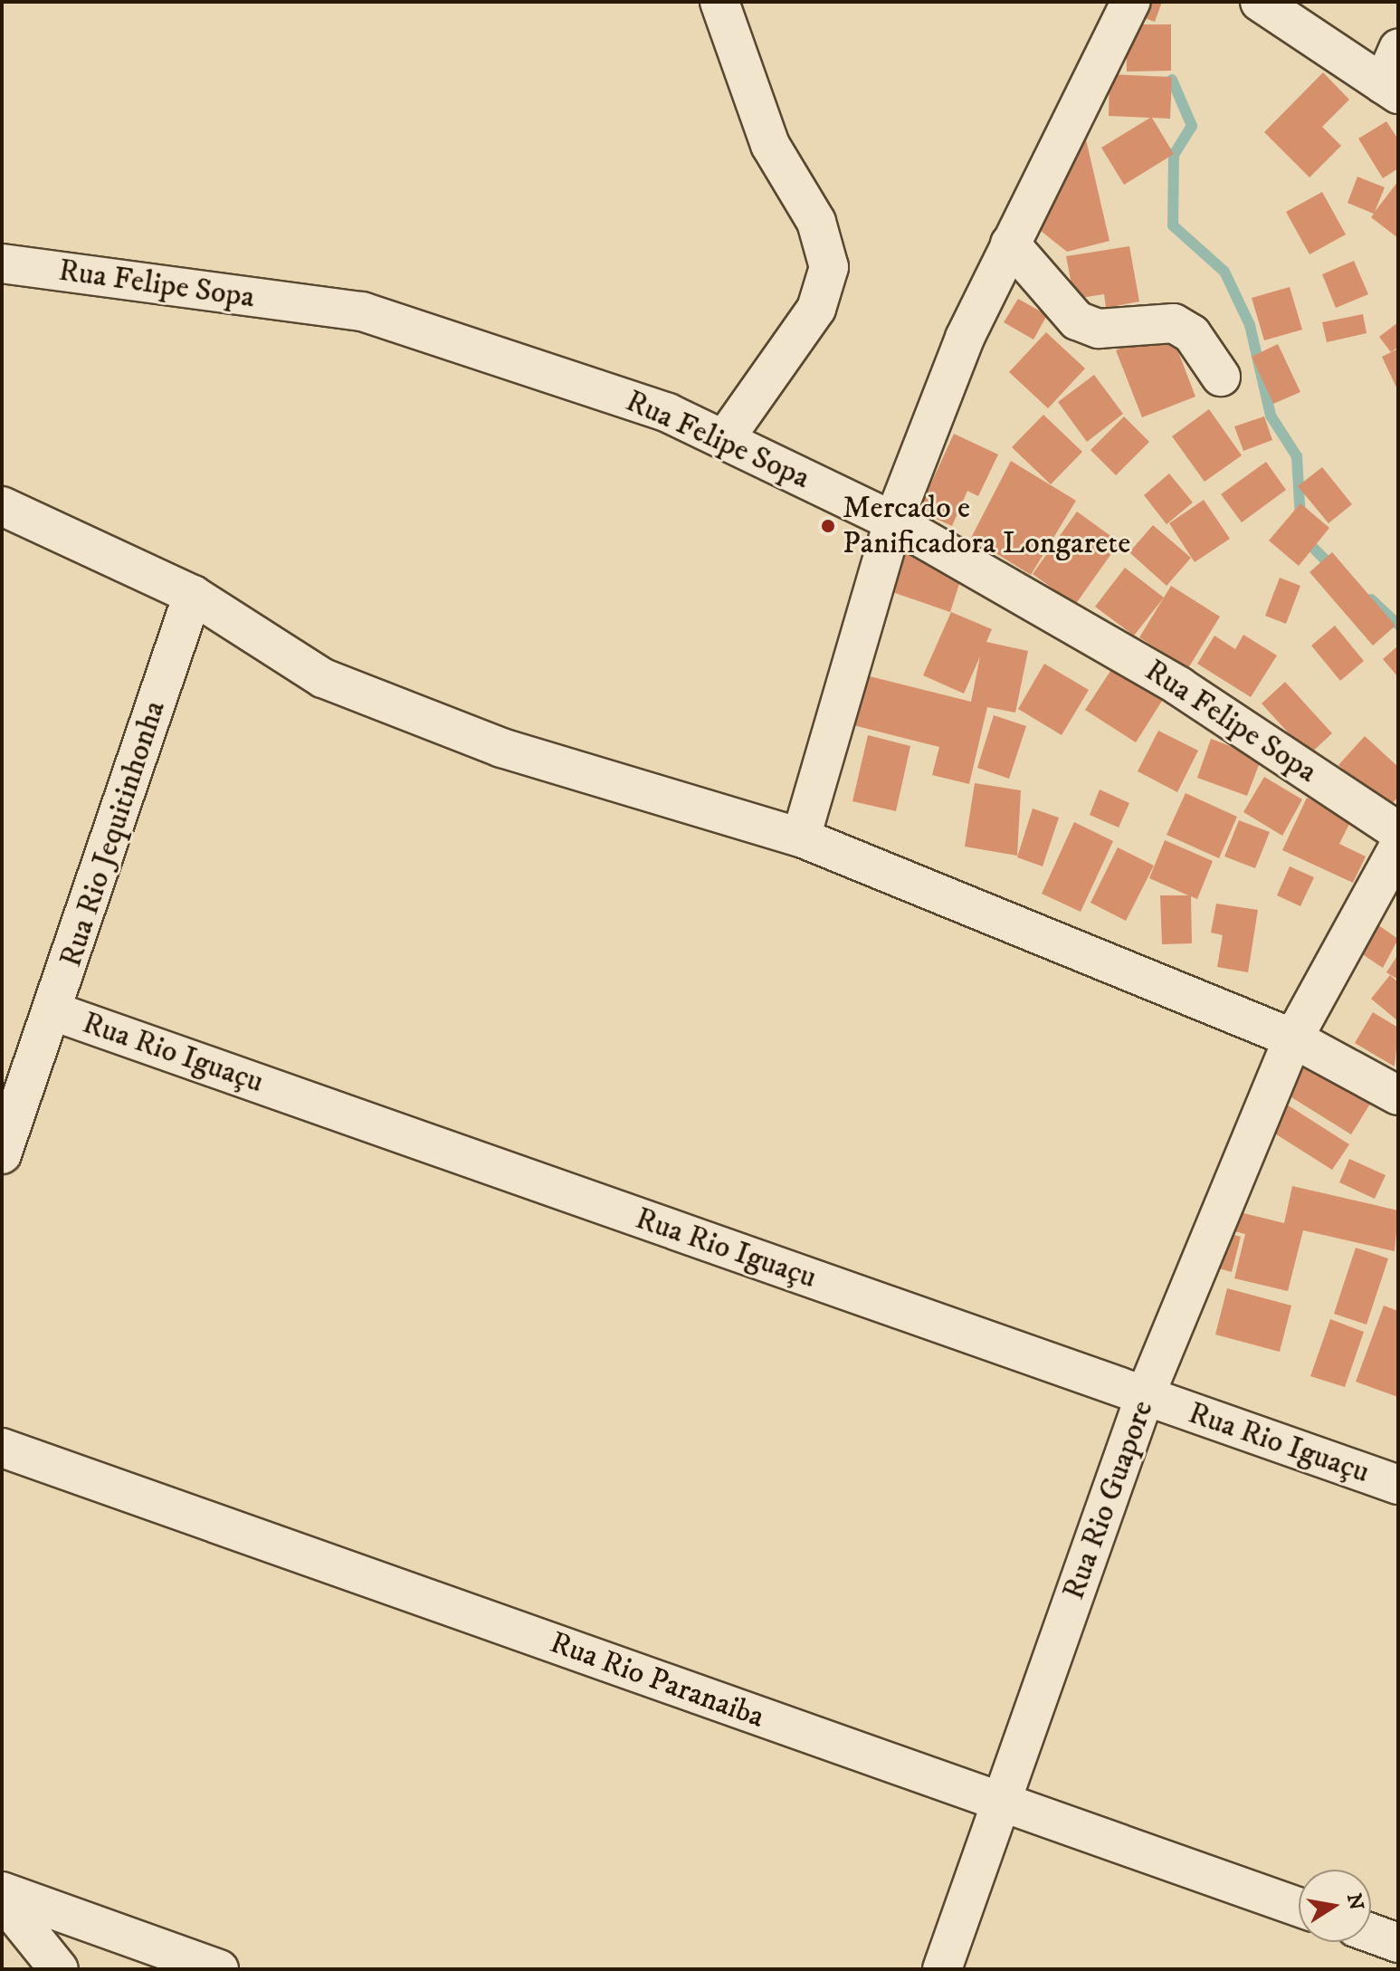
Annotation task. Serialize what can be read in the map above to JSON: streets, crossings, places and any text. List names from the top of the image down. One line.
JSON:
{"streets":{"street":["Rua Felipe Sopa","Rua Rio Jequitinhonha","Rua Rio Iguaçu","Rua Rio Guapore","Rua Rio Paranaiba"]},"crossings":[["Rua Rio Jequitinhonha","Rua Rio Iguaçu"],["Rua Rio Iguaçu","Rua Rio Guapore"],["Rua Rio Guapore","Rua Rio Paranaiba"]],"places":["Mercado e Panificadora Longarete"],"north":"right"}
